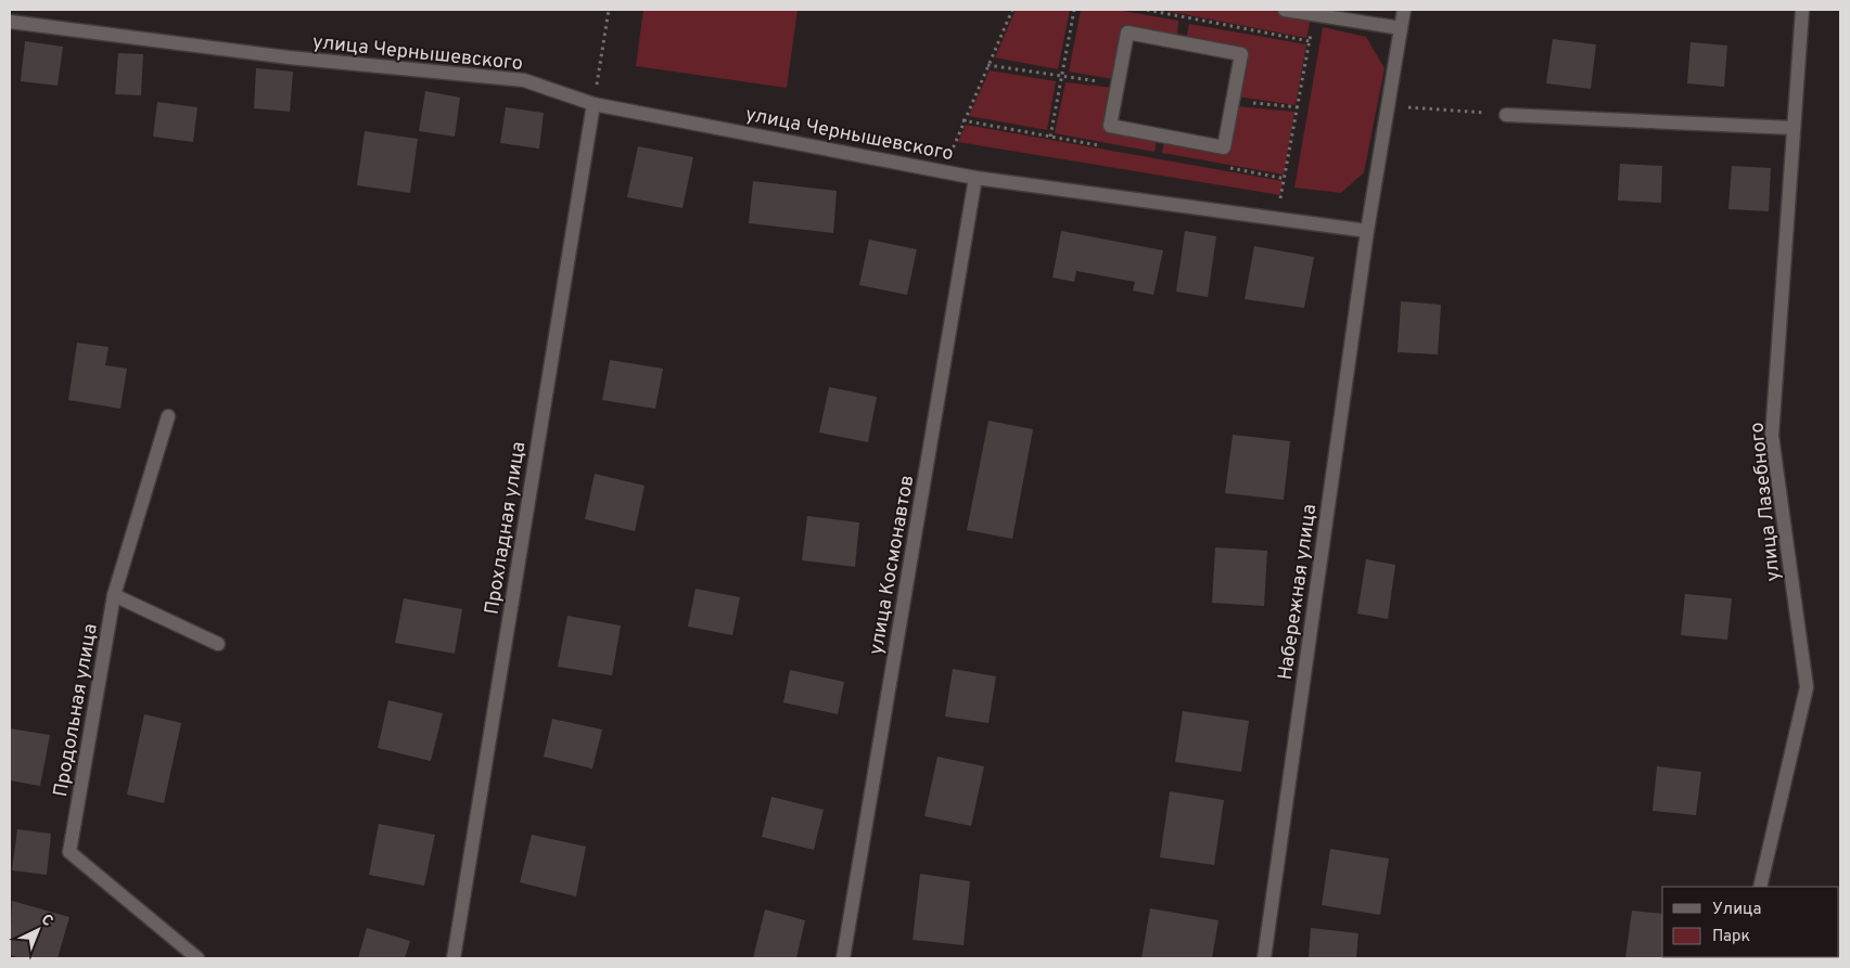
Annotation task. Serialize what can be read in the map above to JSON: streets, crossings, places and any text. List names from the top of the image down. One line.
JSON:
{"streets":{"street":["улица Чернышевского","улица Лазебного","Прохладная улица","улица Космонавтов","Набережная улица","Продольная улица"]},"crossings":[["улица Чернышевского","Прохладная улица"],["улица Чернышевского","улица Космонавтов"],["улица Чернышевского","Набережная улица"]],"legend":["Улица","Парк"],"north":"top right"}
